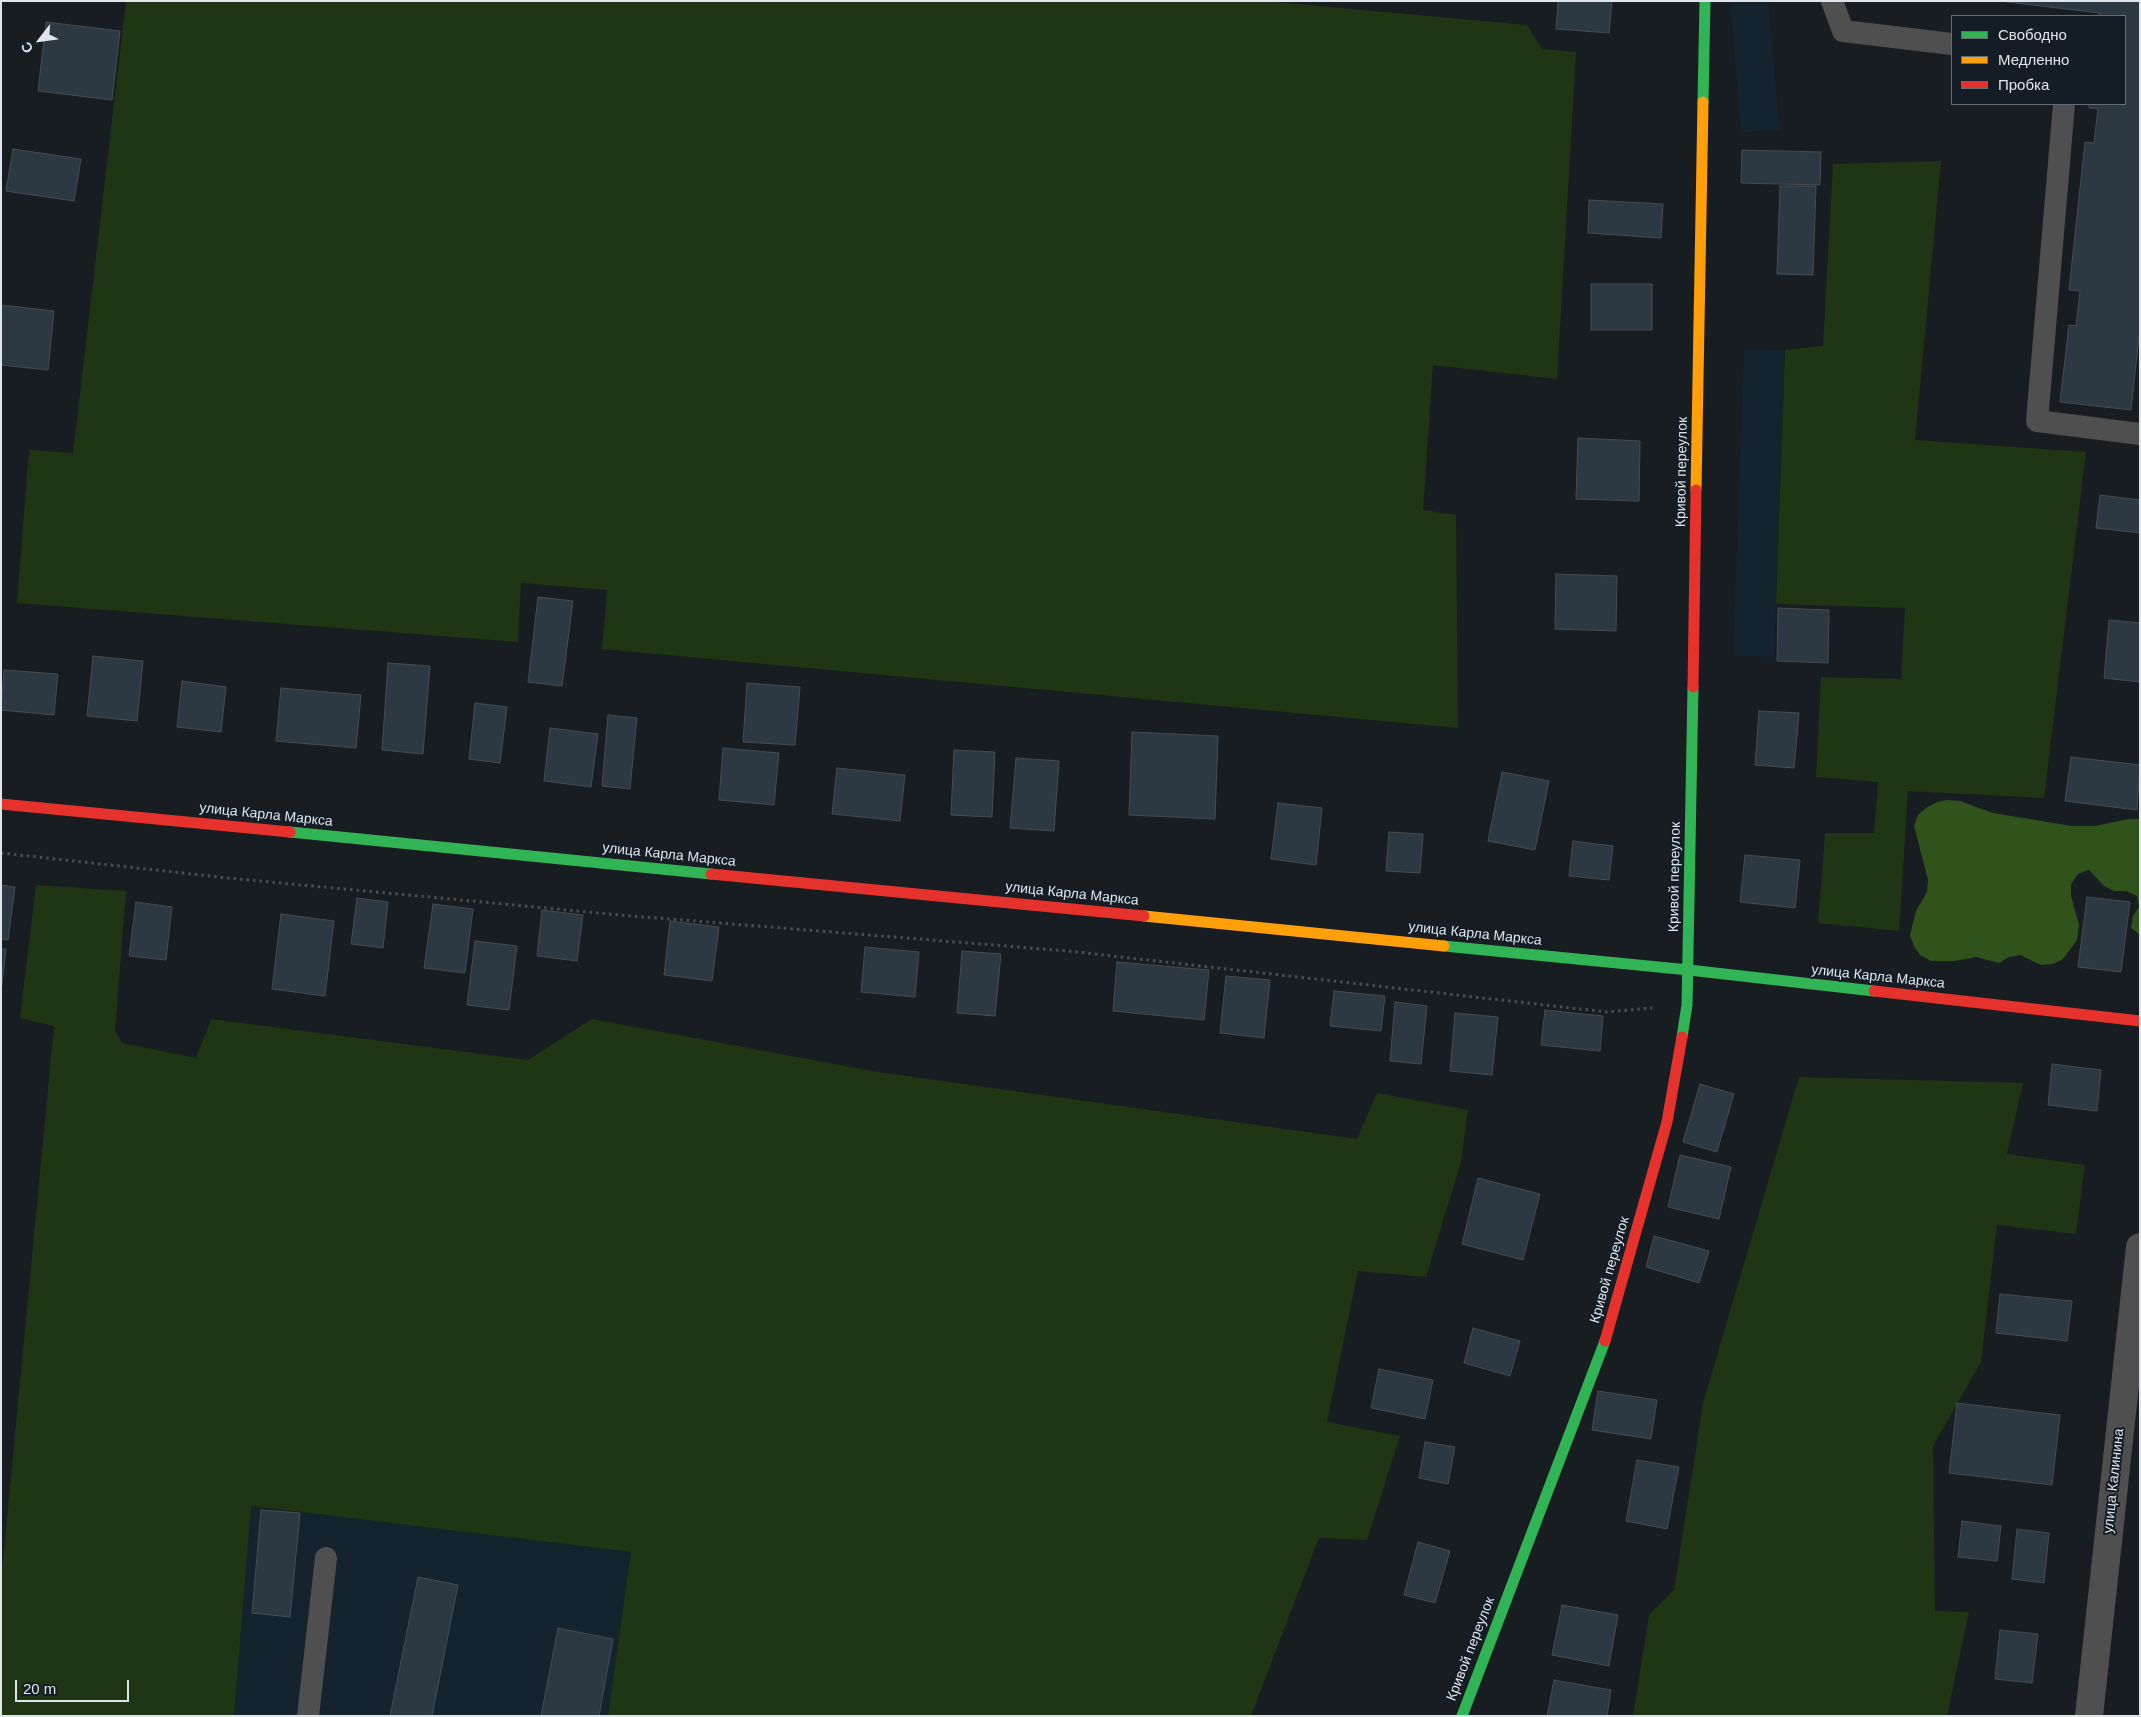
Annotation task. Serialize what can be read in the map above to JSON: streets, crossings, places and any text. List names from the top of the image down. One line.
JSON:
{"streets":{"main road":["Кривой переулок","улица Карла Маркса"],"street":["улица Калинина"]},"crossings":[["Кривой переулок","улица Карла Маркса"]],"legend":["Свободно","Медленно","Пробка"],"scale_bar":"20 m","north":"bottom left"}
